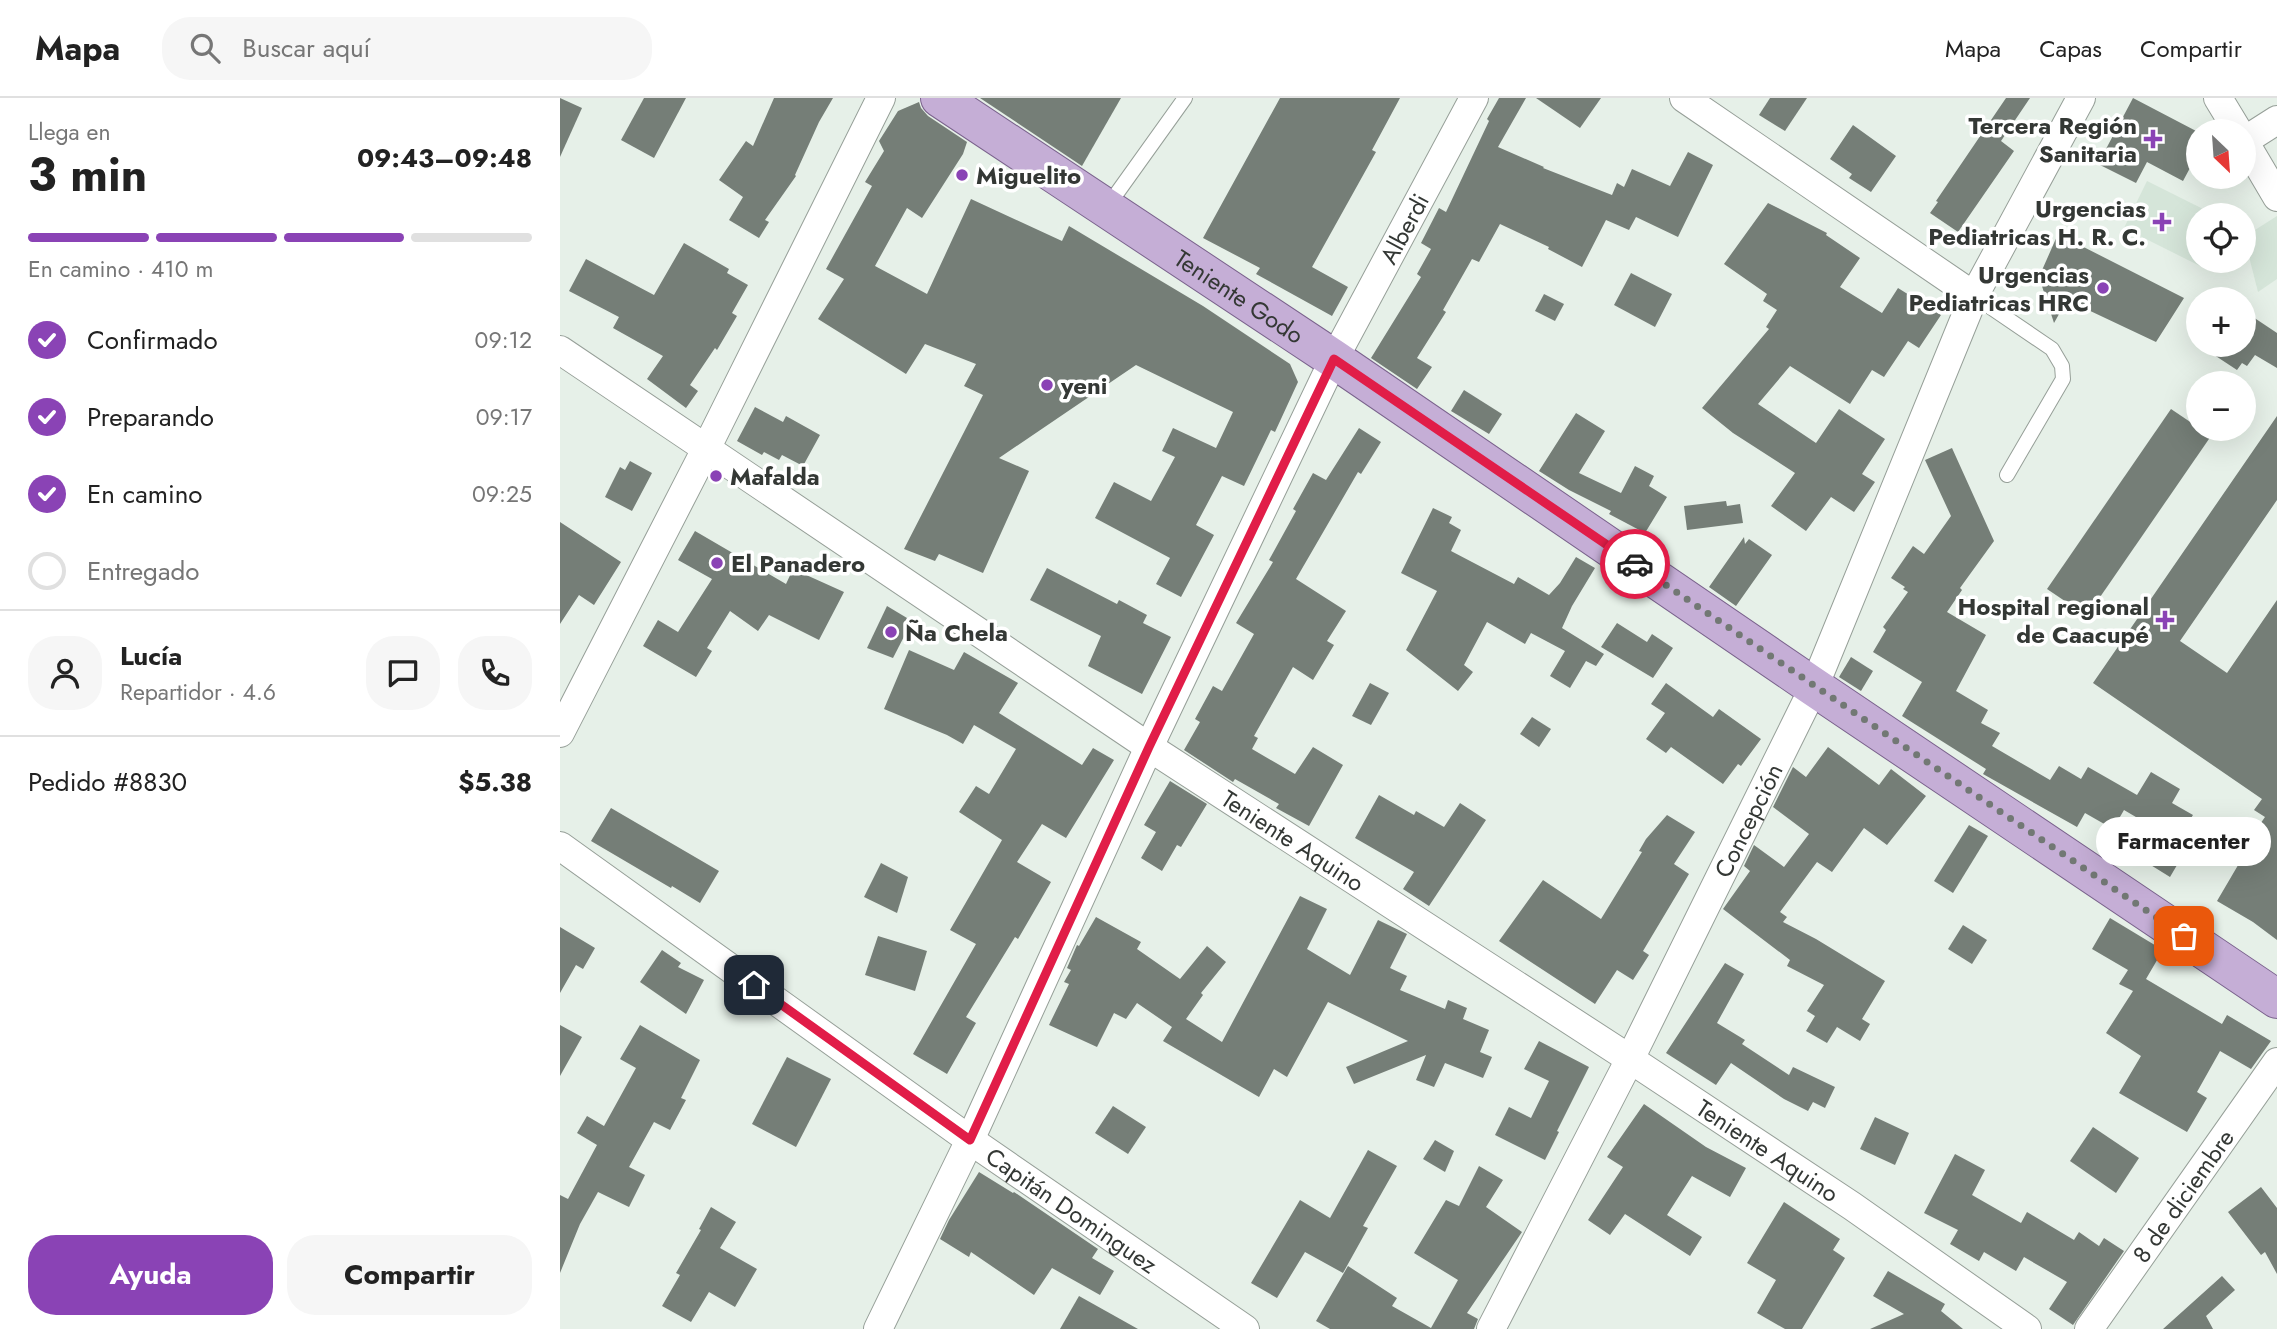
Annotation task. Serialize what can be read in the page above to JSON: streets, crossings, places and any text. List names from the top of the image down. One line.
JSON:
{"streets":{"main road":["Teniente Godo"],"street":["Alberdi","Concepción","Teniente Aquino","8 de diciembre","Capitán Dominguez"]},"crossings":[["Alberdi","Teniente Godo"],["Alberdi","Teniente Aquino"],["Alberdi","Capitán Dominguez"],["Teniente Godo","Concepción"],["Concepción","Teniente Aquino"]],"places":{"health":["Tercera Región Sanitaria","Urgencias Pediatricas H. R. C.","Hospital regional de Caacupé"],"other":["Miguelito","Urgencias Pediatricas HRC","yeni","Mafalda","El Panadero","Ña Chela","Farmacenter"]},"north":"bottom right","page":{"header":"Mapa","search":"Buscar aquí","nav":["Mapa","Capas","Compartir"],"heading":["3 min","Llega en","09:43–09:48"],"panel":["Lucía","Repartidor · 4.6","Pedido #8830","$5.38"],"map_buttons":["+","−"],"bar":"En camino · 410 m","list":[["Confirmado","09:12"],["Preparando","09:17"],["En camino","09:25"],"Entregado"],"bubble":"Farmacenter","buttons":["Ayuda","Compartir"]}}
